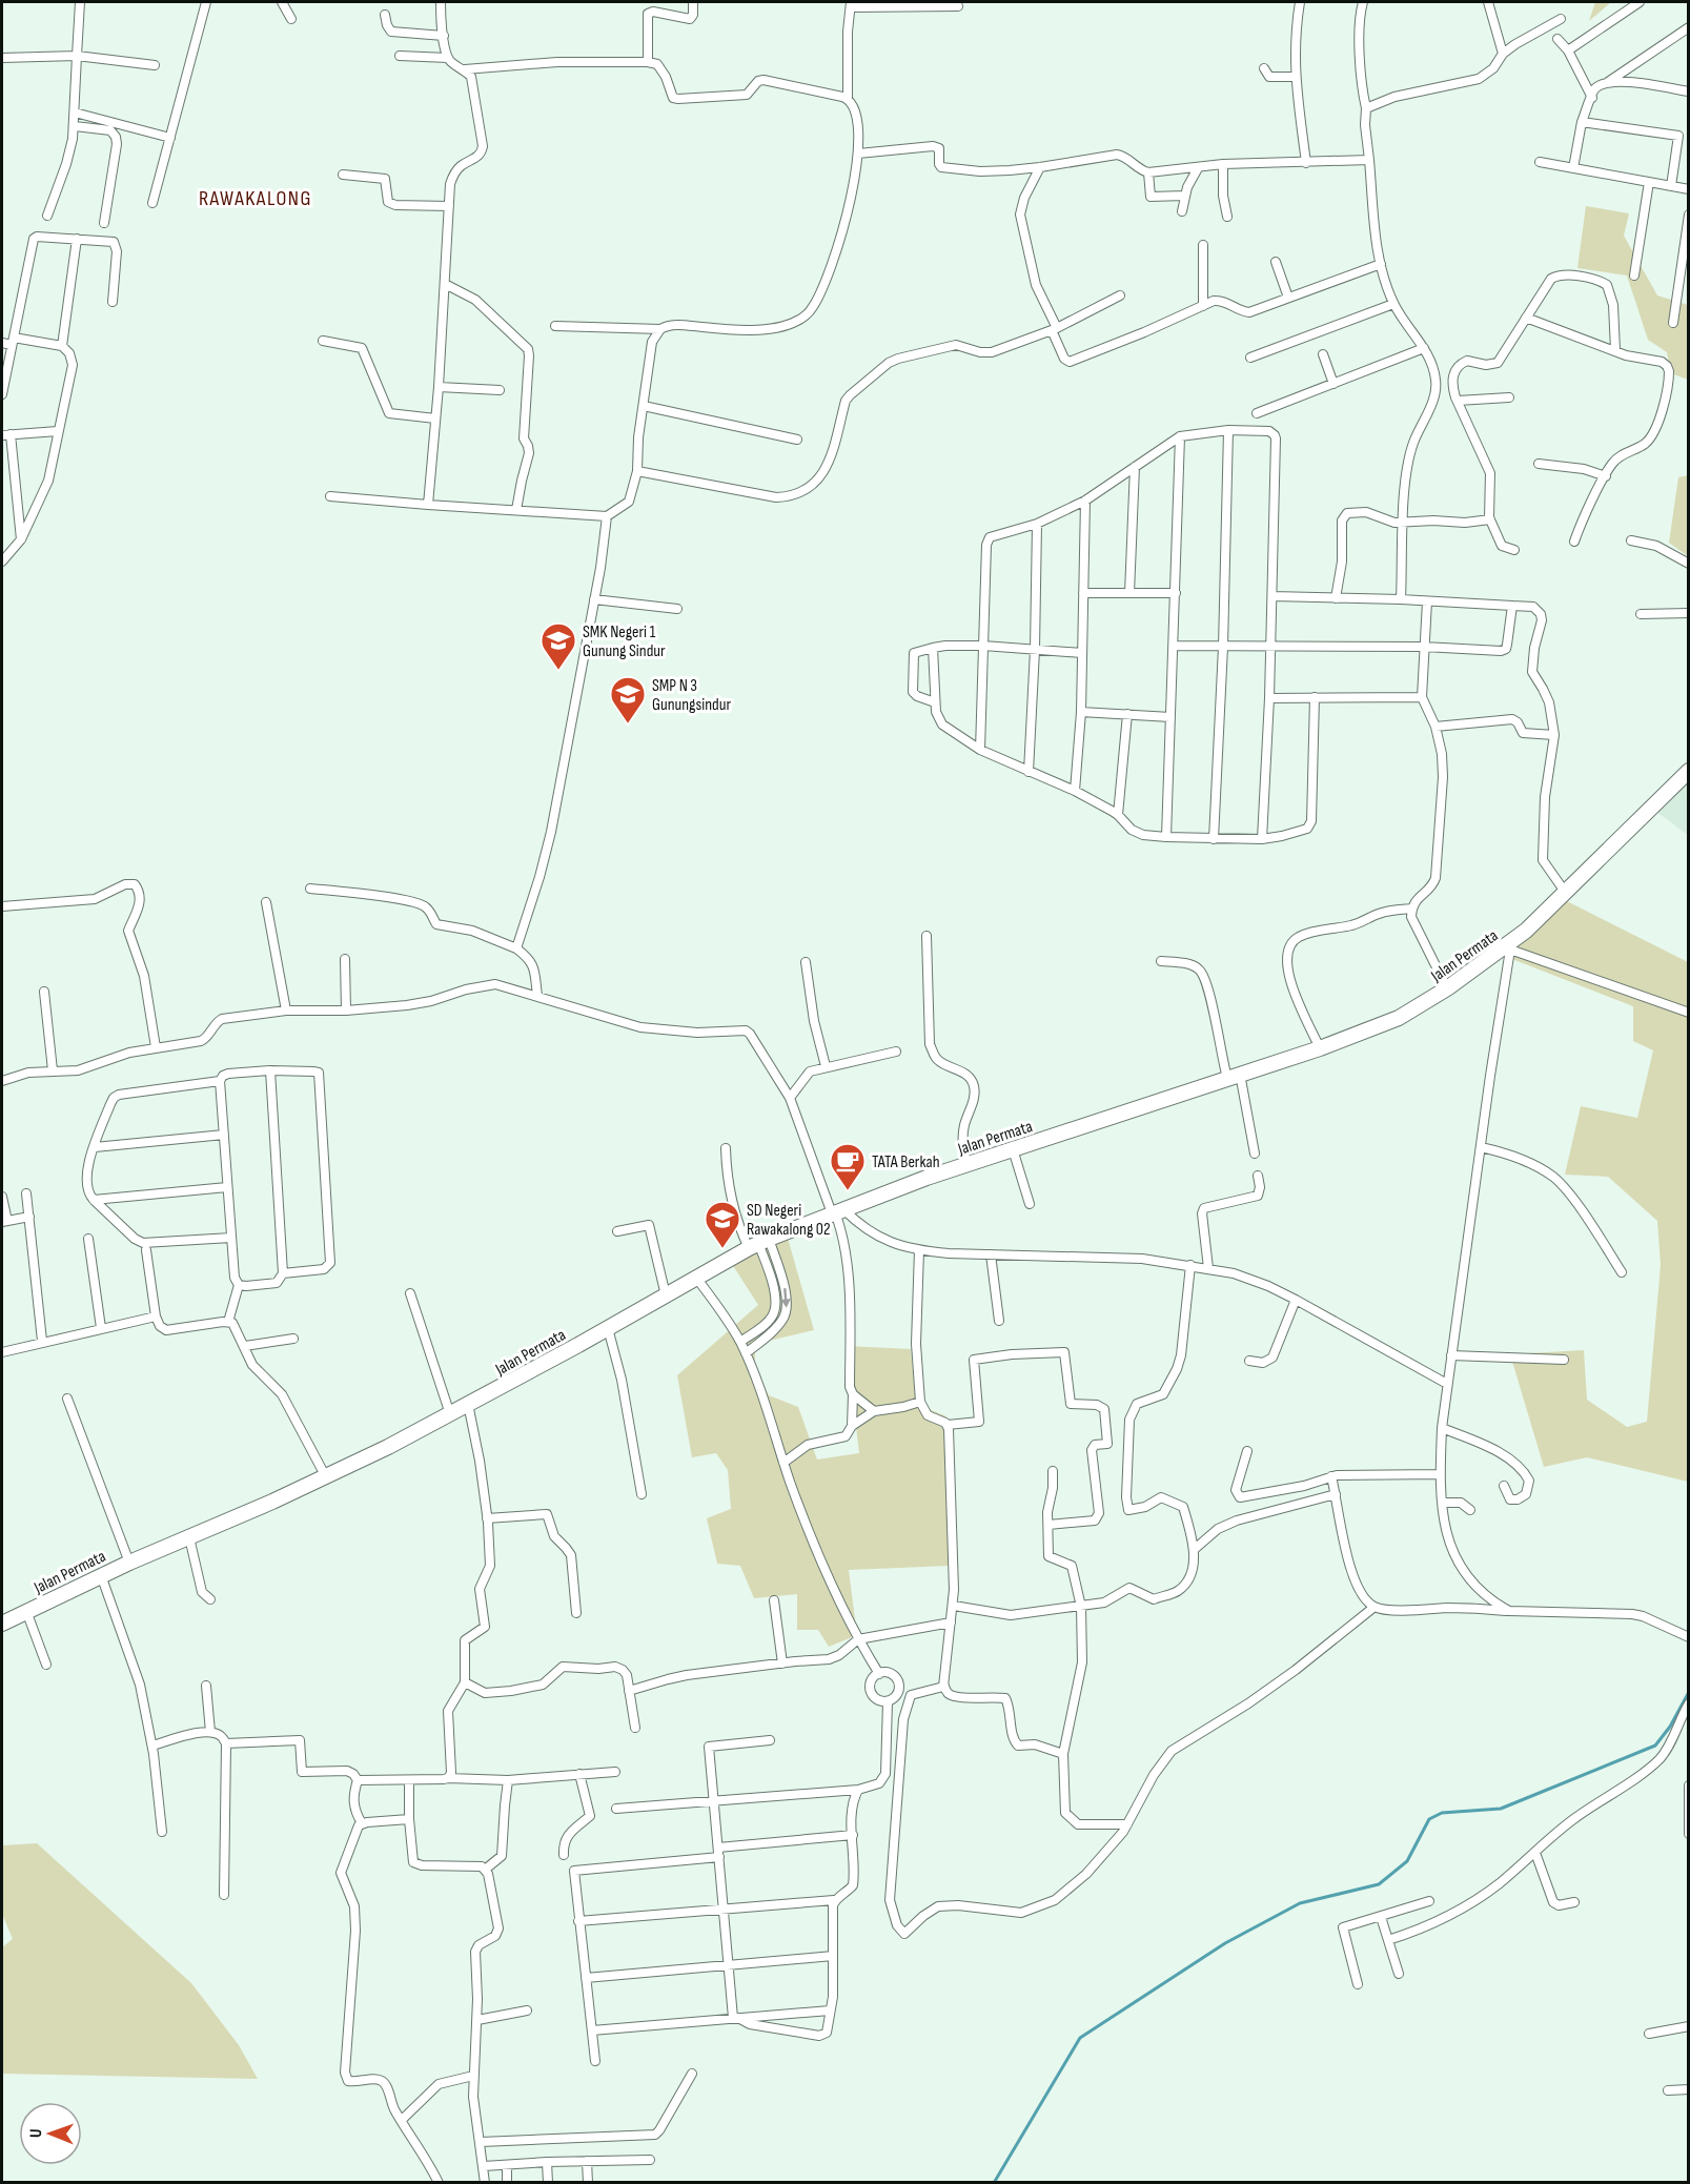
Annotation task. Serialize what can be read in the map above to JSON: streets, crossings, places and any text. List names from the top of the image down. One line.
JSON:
{"streets":{"main road":["Jalan Permata"]},"districts":["RAWAKALONG"],"places":{"school or university":["SMK Negeri 1 Gunung Sindur","SMP N 3 Gunungsindur","SD Negeri Rawakalong 02"],"cafe":["TATA Berkah"]},"north":"left"}
